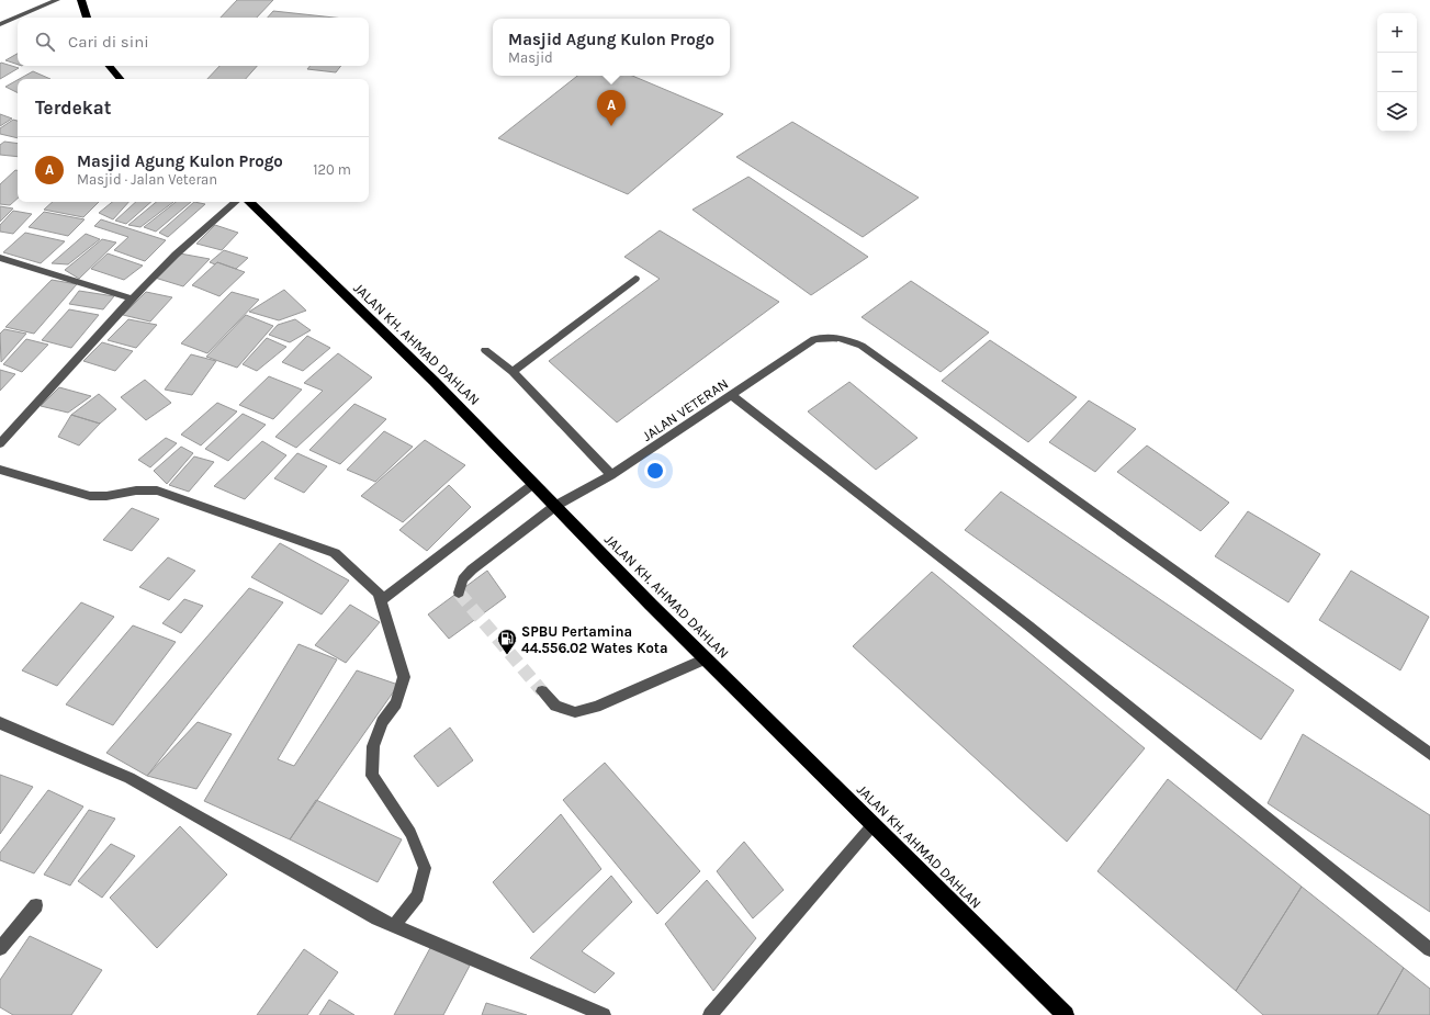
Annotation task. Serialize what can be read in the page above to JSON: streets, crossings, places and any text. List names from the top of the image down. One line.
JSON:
{"streets":{"highway":["JALAN KH. AHMAD DAHLAN"],"street":["JALAN VETERAN"]},"crossings":[["JALAN KH. AHMAD DAHLAN","JALAN VETERAN"]],"places":{"fuel station":["SPBU Pertamina 44.556.02 Wates Kota"]},"page":{"map_buttons":["+","−"],"search":"Cari di sini","popup":["Masjid Agung Kulon Progo","Masjid"],"heading":"Terdekat","pins":"A","list":[{"mark":"A","name":"Masjid Agung Kulon Progo","note":"Masjid · Jalan Veteran","value":"120 m"}]}}
